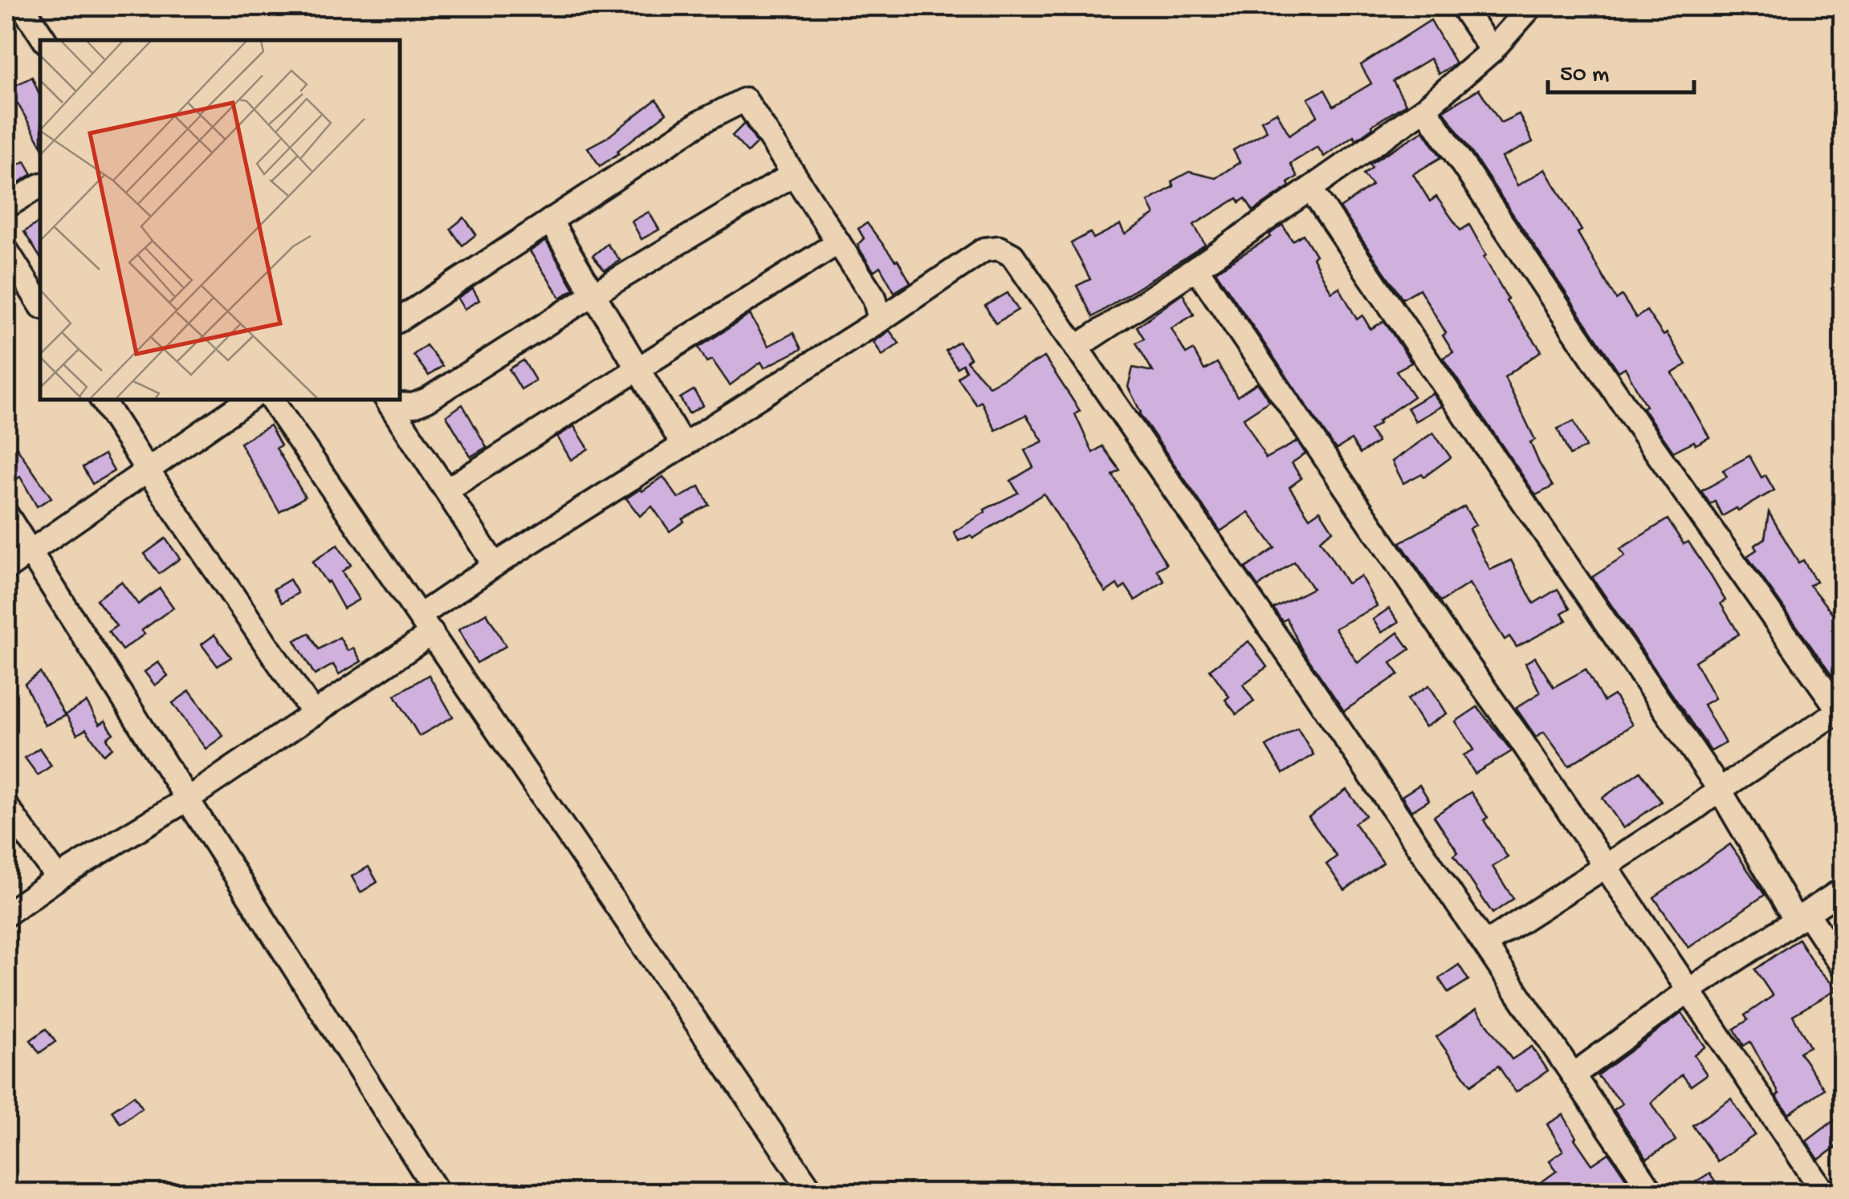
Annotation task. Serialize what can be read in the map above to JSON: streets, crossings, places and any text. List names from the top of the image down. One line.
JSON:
{"scale_bar":"50 m"}
